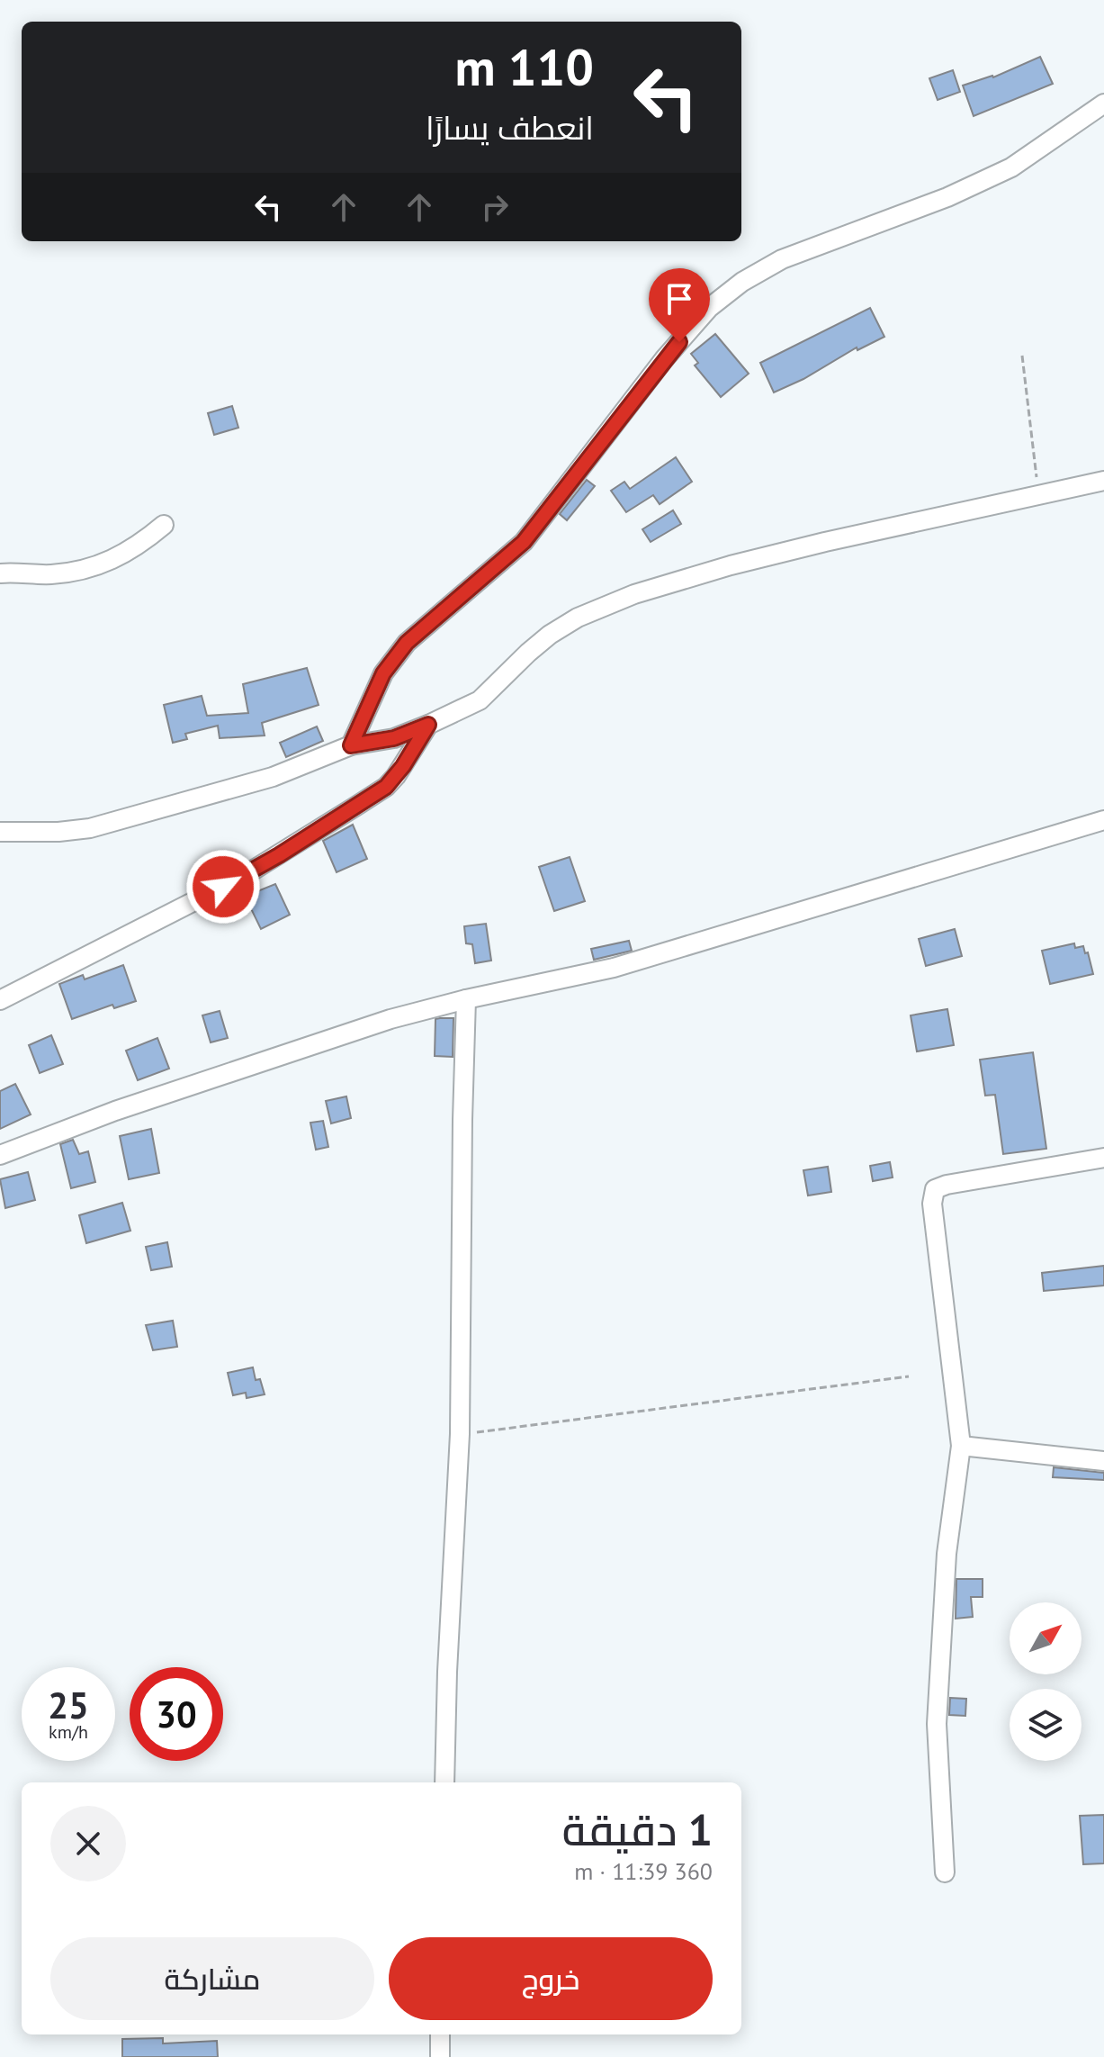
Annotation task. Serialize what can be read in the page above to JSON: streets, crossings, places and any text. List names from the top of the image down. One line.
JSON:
{"north":"top right","page":{"turn":["110 m","انعطف يسارًا"],"speed":"25 km/h","limit":"30","heading":["1 دقيقة","360 m · 11:39"],"buttons":["خروج","مشاركة"]}}
